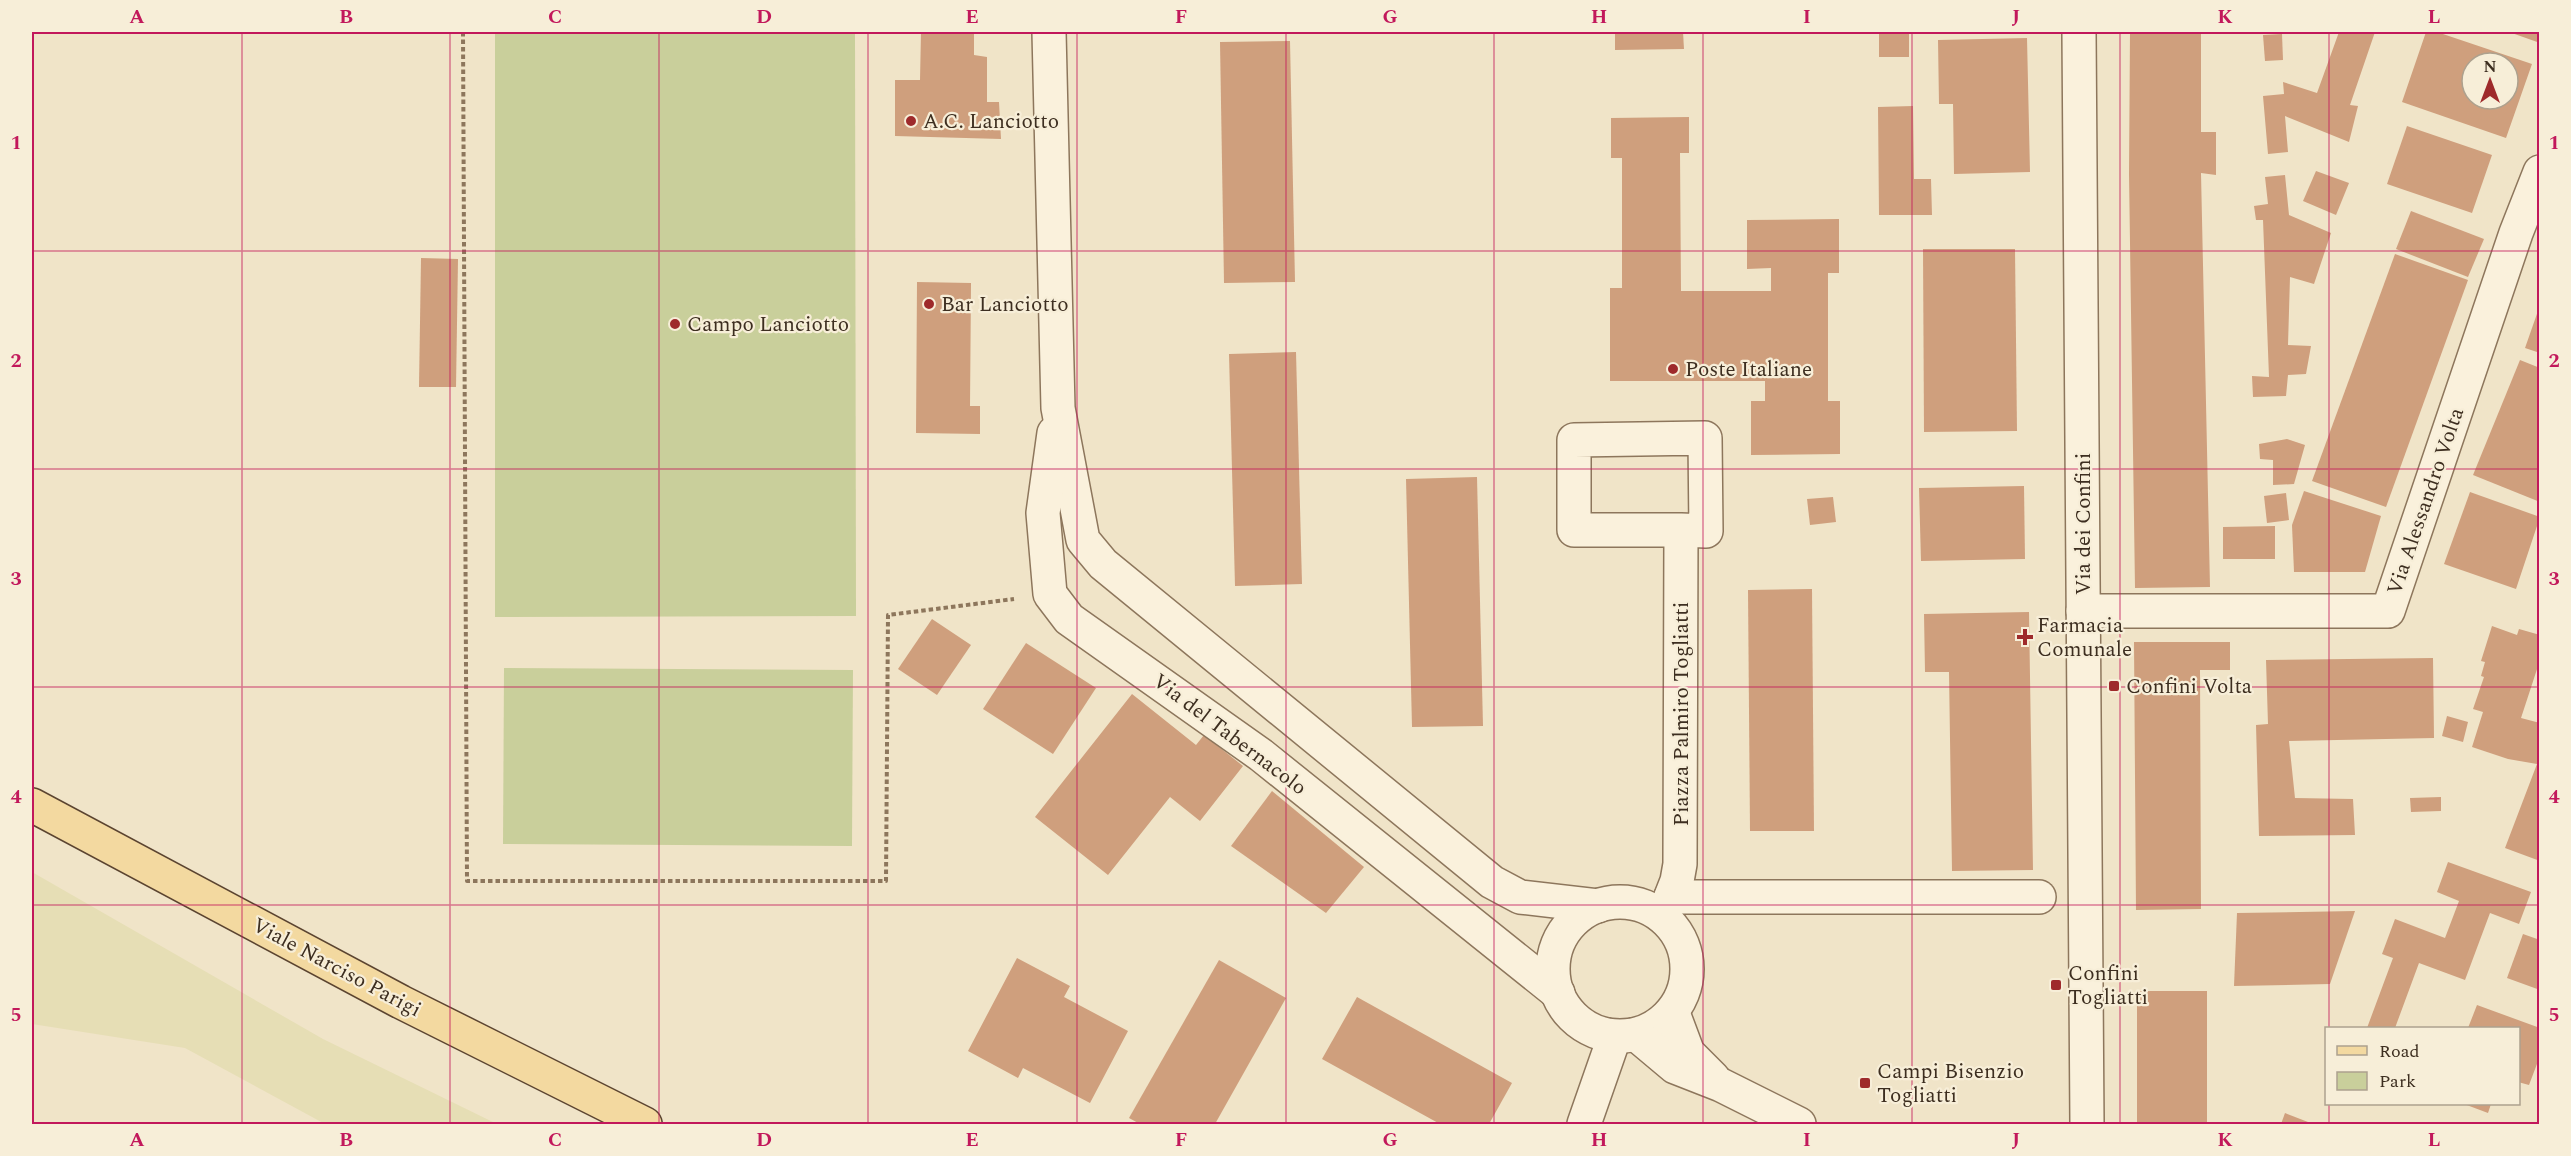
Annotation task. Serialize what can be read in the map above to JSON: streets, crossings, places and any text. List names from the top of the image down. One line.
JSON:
{"streets":{"main road":["Viale Narciso Parigi"],"street":["Via Alessandro Volta","Via dei Confini","Piazza Palmiro Togliatti","Via del Tabernacolo"]},"crossings":[["Via Alessandro Volta","Via dei Confini"],["Piazza Palmiro Togliatti","Via del Tabernacolo"]],"places":{"other":["A.C. Lanciotto","Bar Lanciotto","Campo Lanciotto","Poste Italiane"],"health":["Farmacia Comunale"],"transit":["Confini Volta","Confini Togliatti","Campi Bisenzio Togliatti"]},"legend":["Road","Park"],"north":"top","grid":{"columns":["A","B","C","D","E","F","G","H","I","J","K","L"],"rows":["1","2","3","4","5"]}}
